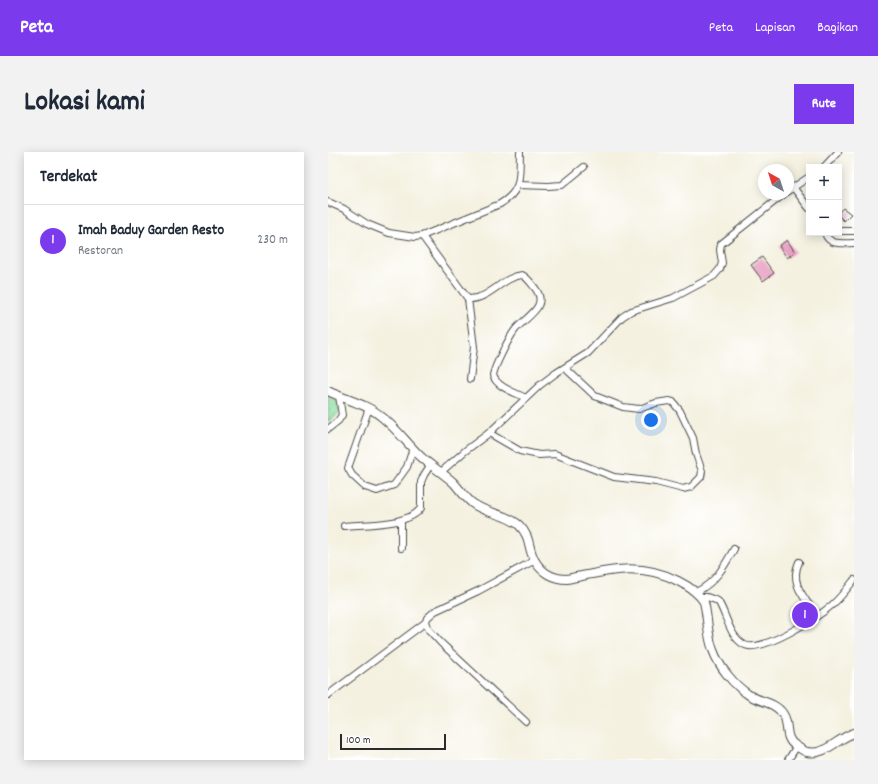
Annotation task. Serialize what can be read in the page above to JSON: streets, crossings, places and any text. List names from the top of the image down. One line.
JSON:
{"scale_bar":"100 m","north":"top left","page":{"header":"Peta","nav":["Peta","Lapisan","Bagikan"],"title":"Lokasi kami","buttons":"Rute","heading":"Terdekat","map_buttons":["+","−"],"list":[{"mark":"1","name":"Imah Baduy Garden Resto","note":"Restoran","value":"230 m"}],"pins":"1","scale":"100 m"}}
